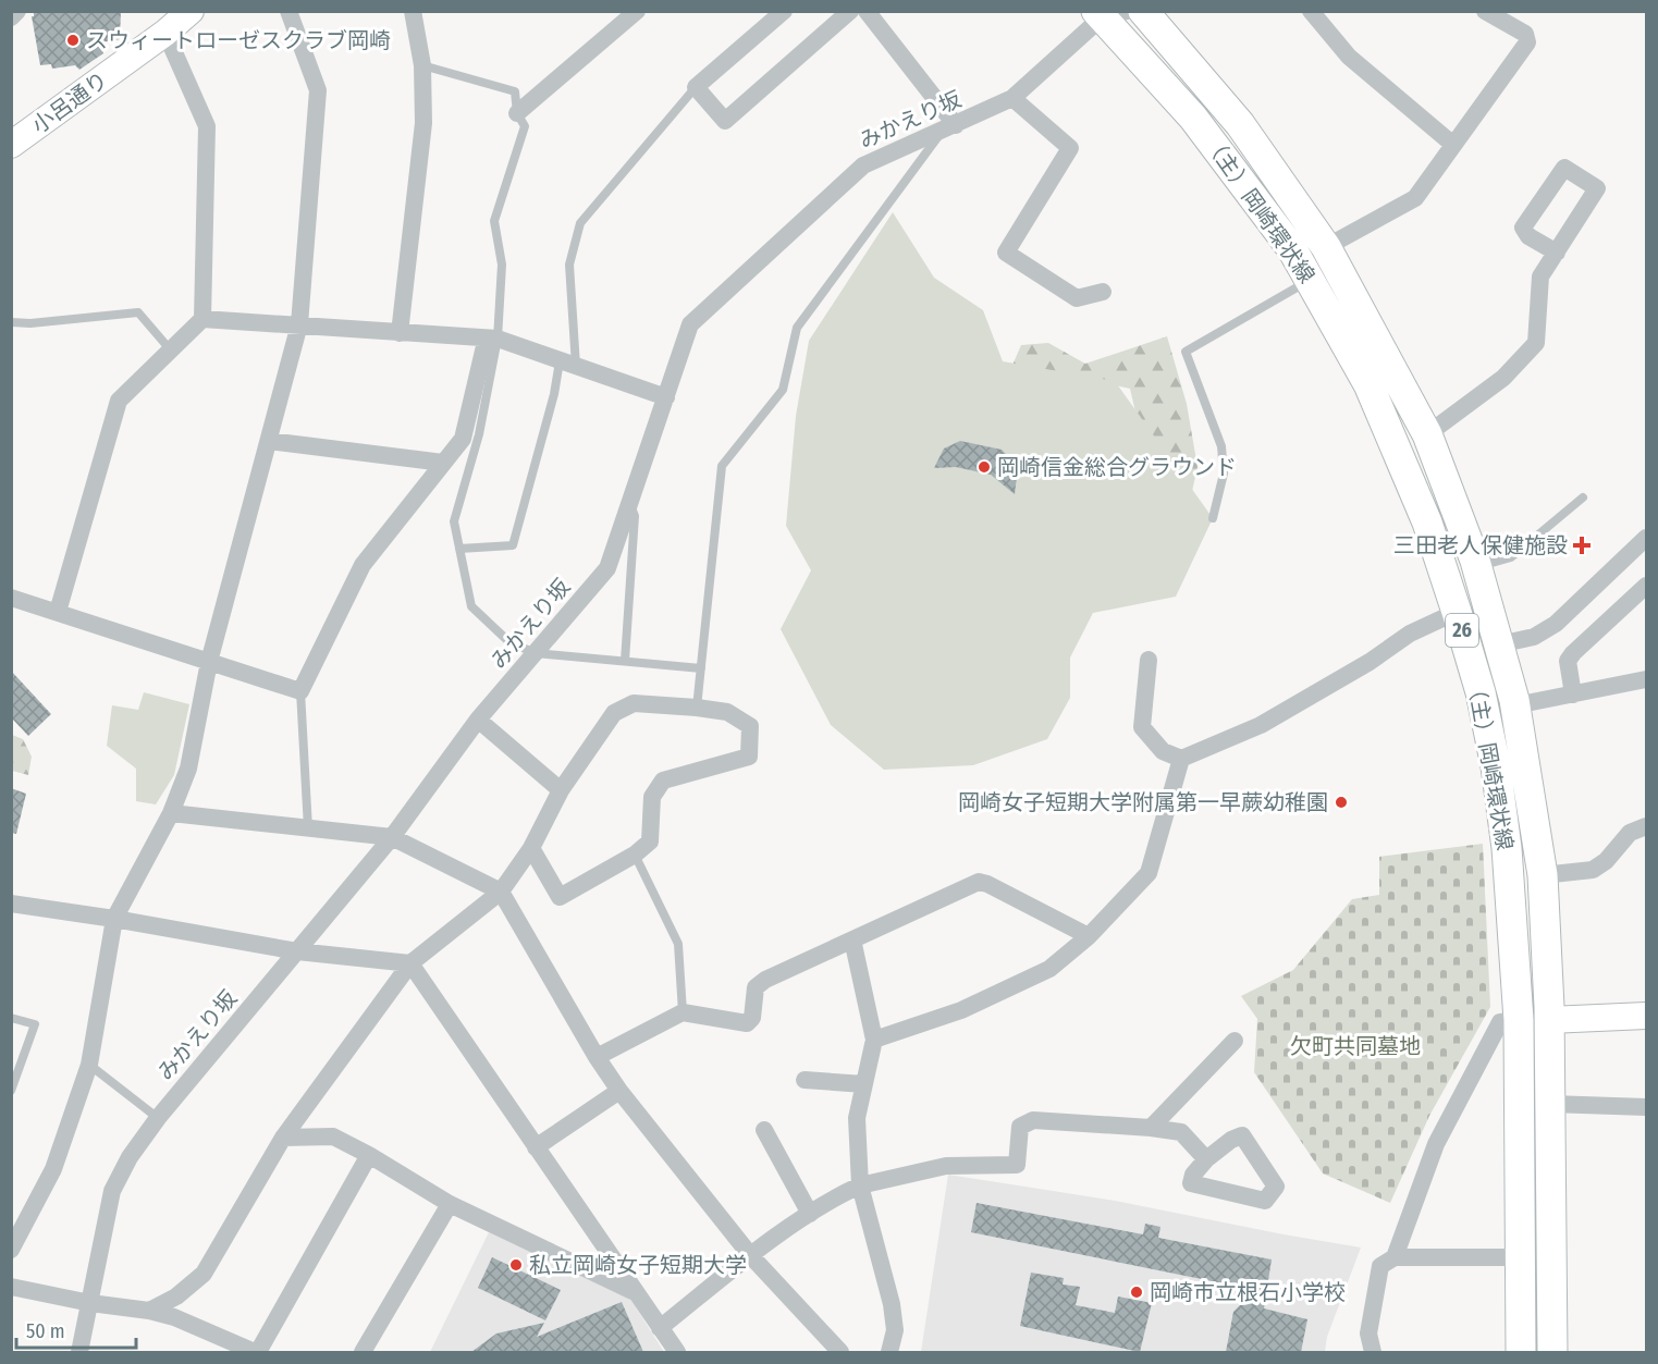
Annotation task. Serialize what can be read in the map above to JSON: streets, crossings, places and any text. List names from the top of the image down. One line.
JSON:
{"streets":{"main road":["（主）岡崎環状線","26"],"street":["小呂通り","みかえり坂"]},"crossings":[["みかえり坂","（主）岡崎環状線"]],"parks":["欠町共同墓地"],"places":{"other":["スウィートローゼスクラブ岡崎","岡崎信金総合グラウンド","岡崎女子短期大学附属第一早蕨幼稚園","私立岡崎女子短期大学","岡崎市立根石小学校"],"health":["三田老人保健施設"]},"scale_bar":"50 m"}
